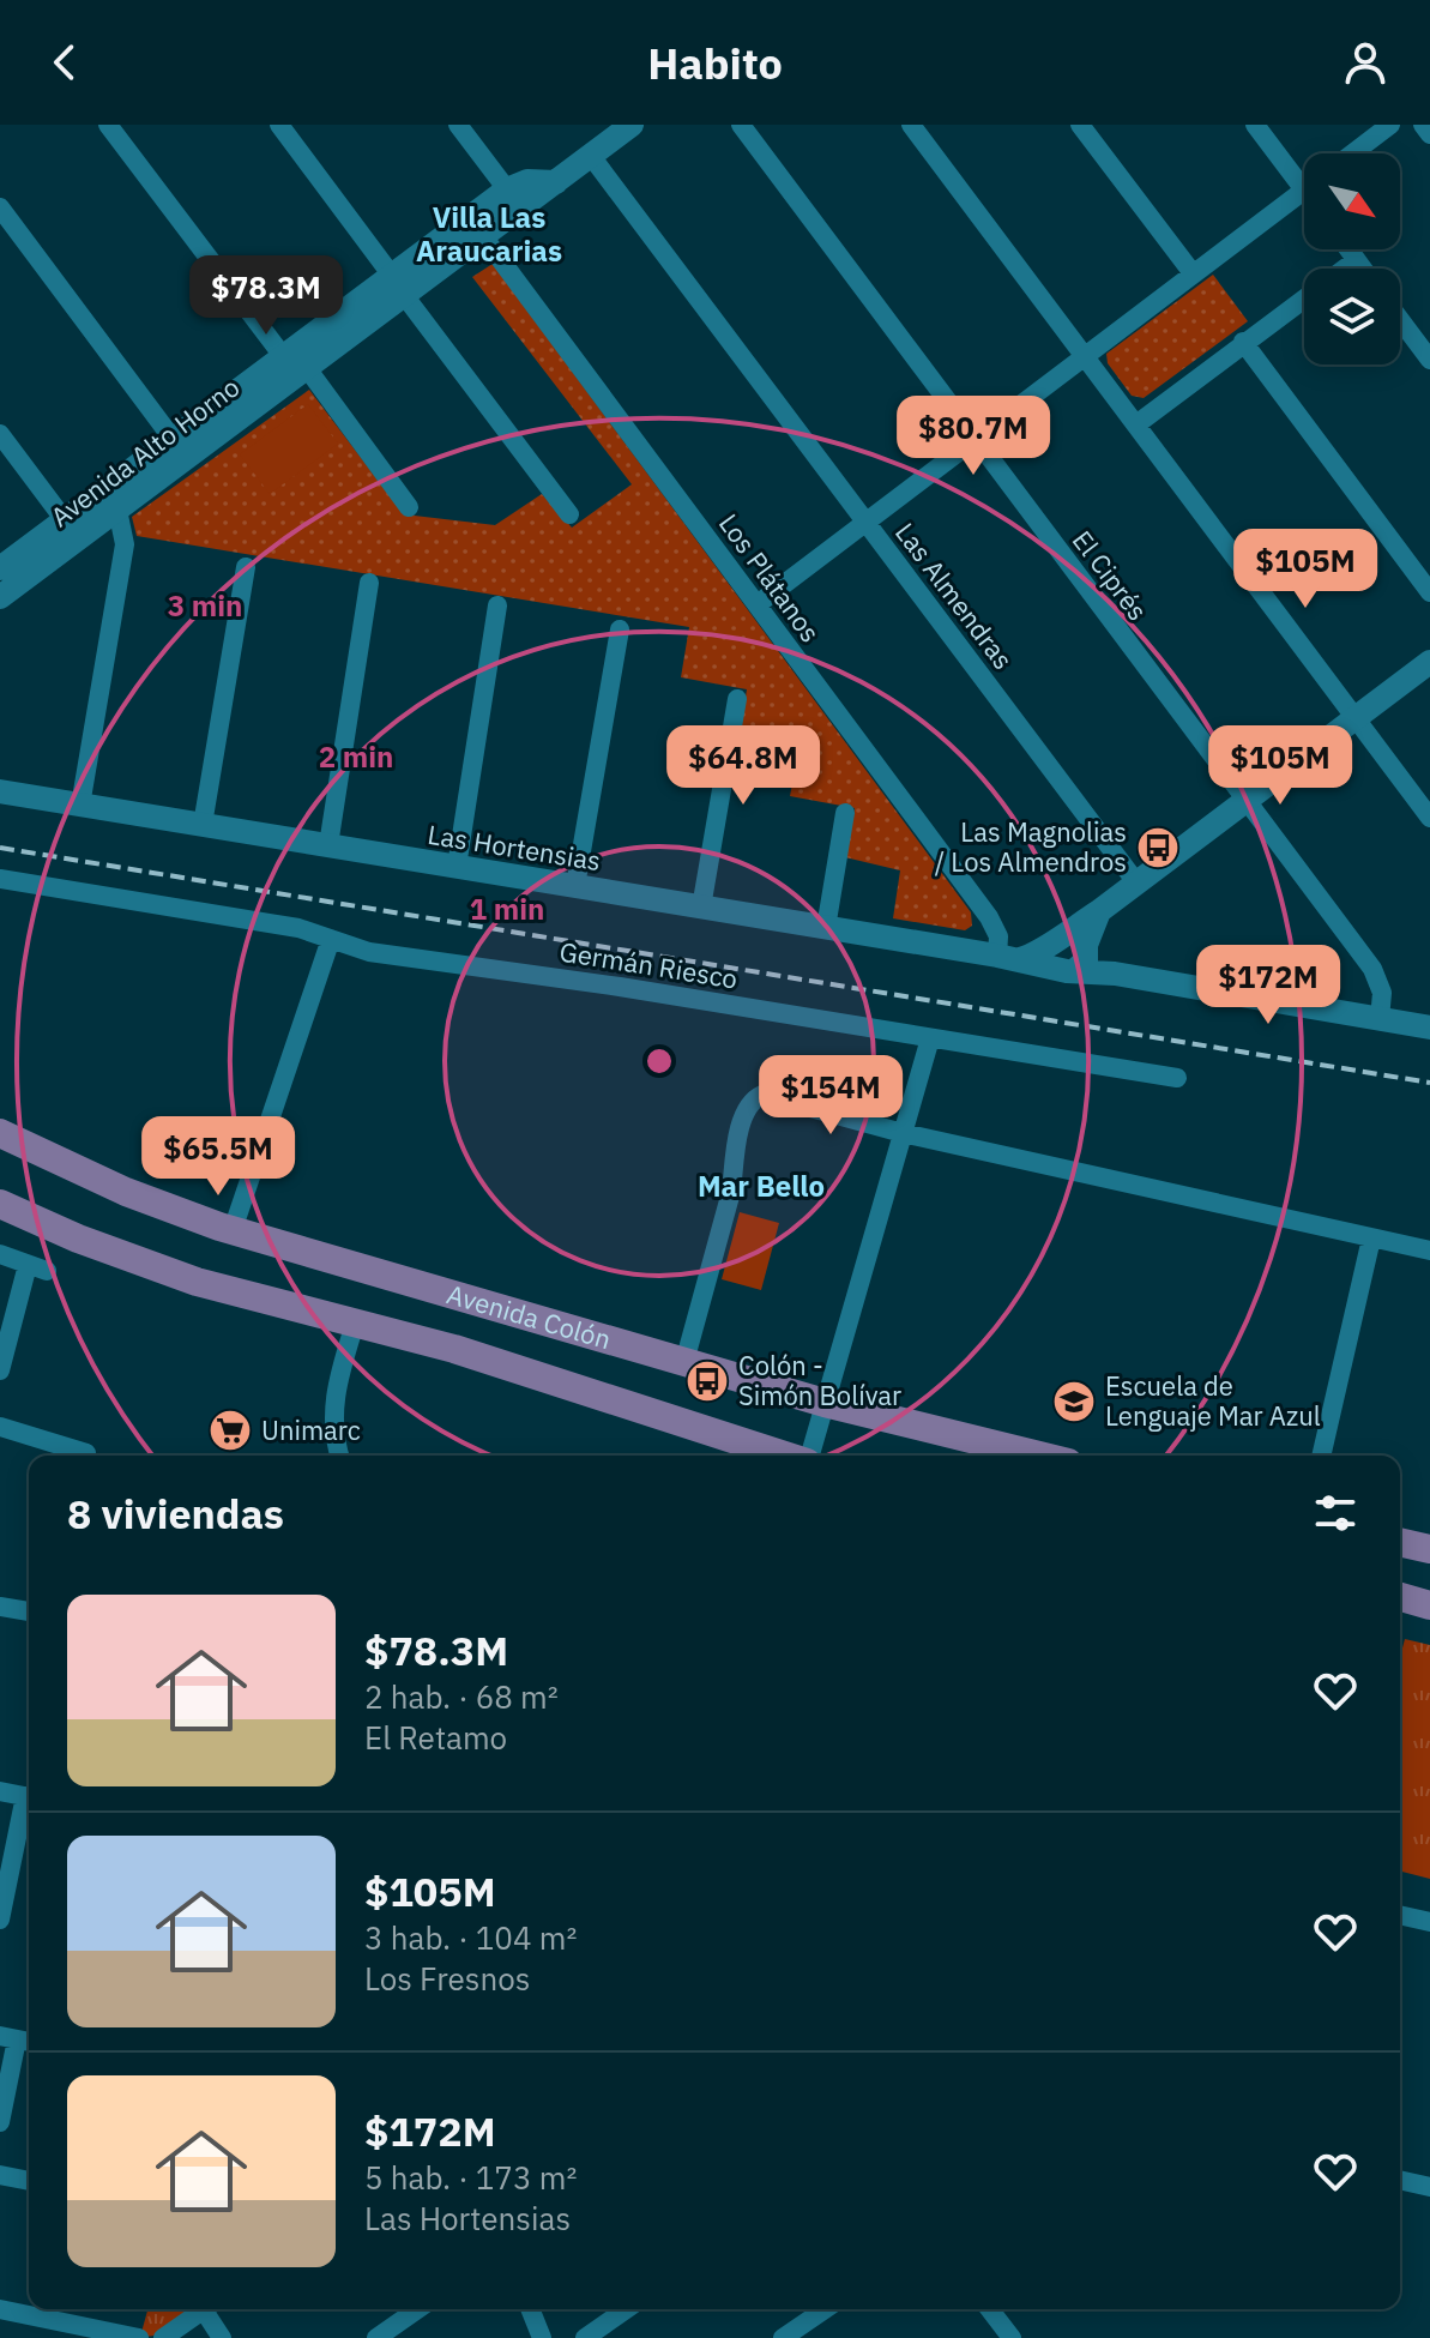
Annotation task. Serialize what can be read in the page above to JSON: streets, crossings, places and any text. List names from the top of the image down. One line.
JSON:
{"streets":{"main road":["Avenida Colón"],"street":["Avenida Alto Horno","El Ciprés","Los Plátanos","Las Almendras","Las Hortensias","Germán Riesco"]},"crossings":[["Avenida Alto Horno","Los Plátanos"],["Avenida Alto Horno","Las Almendras"],["El Ciprés","Las Hortensias"],["Los Plátanos","Las Hortensias"]],"districts":["Villa Las Araucarias","Mar Bello"],"places":{"bus stop":["Las Magnolias / Los Almendros","Colón - Simón Bolívar"],"school or university":["Escuela de Lenguaje Mar Azul"],"supermarket":["Unimarc"]},"north":"bottom right","page":{"header":"Habito","price":["$78.3M","$80.7M","$105M","$64.8M","$105M","$172M","$154M","$65.5M"],"heading":"8 viviendas","list":[{"name":"$78.3M","note":"2 hab. · 68 m² · El Retamo"},{"name":"$105M","note":"3 hab. · 104 m² · Los Fresnos"},{"name":"$172M","note":"5 hab. · 173 m² · Las Hortensias"}]},"rings":["3 min","2 min","1 min"]}
